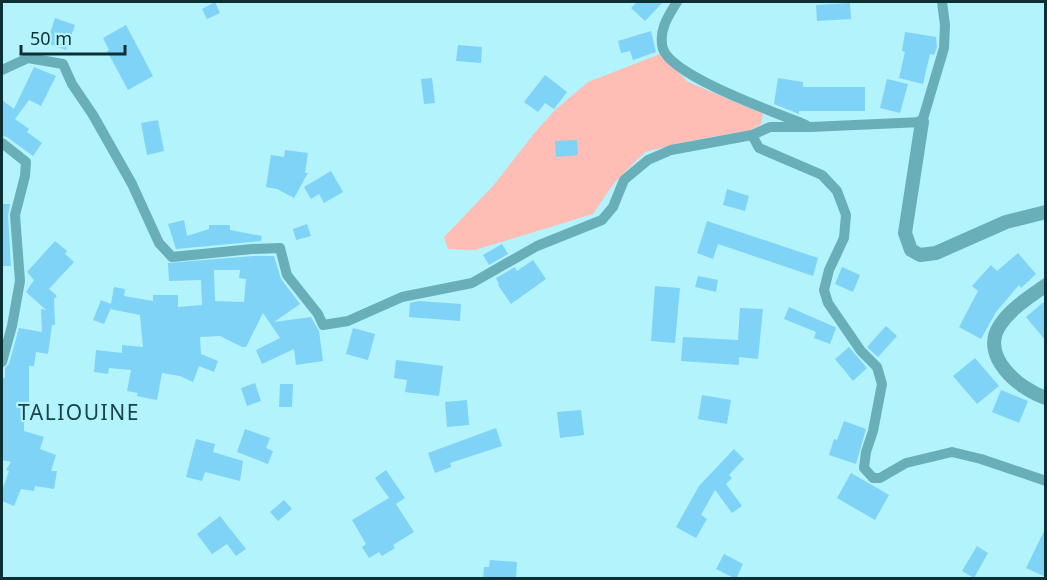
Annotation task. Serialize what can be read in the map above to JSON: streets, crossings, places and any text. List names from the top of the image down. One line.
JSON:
{"districts":["TALIOUINE"],"scale_bar":"50 m"}
